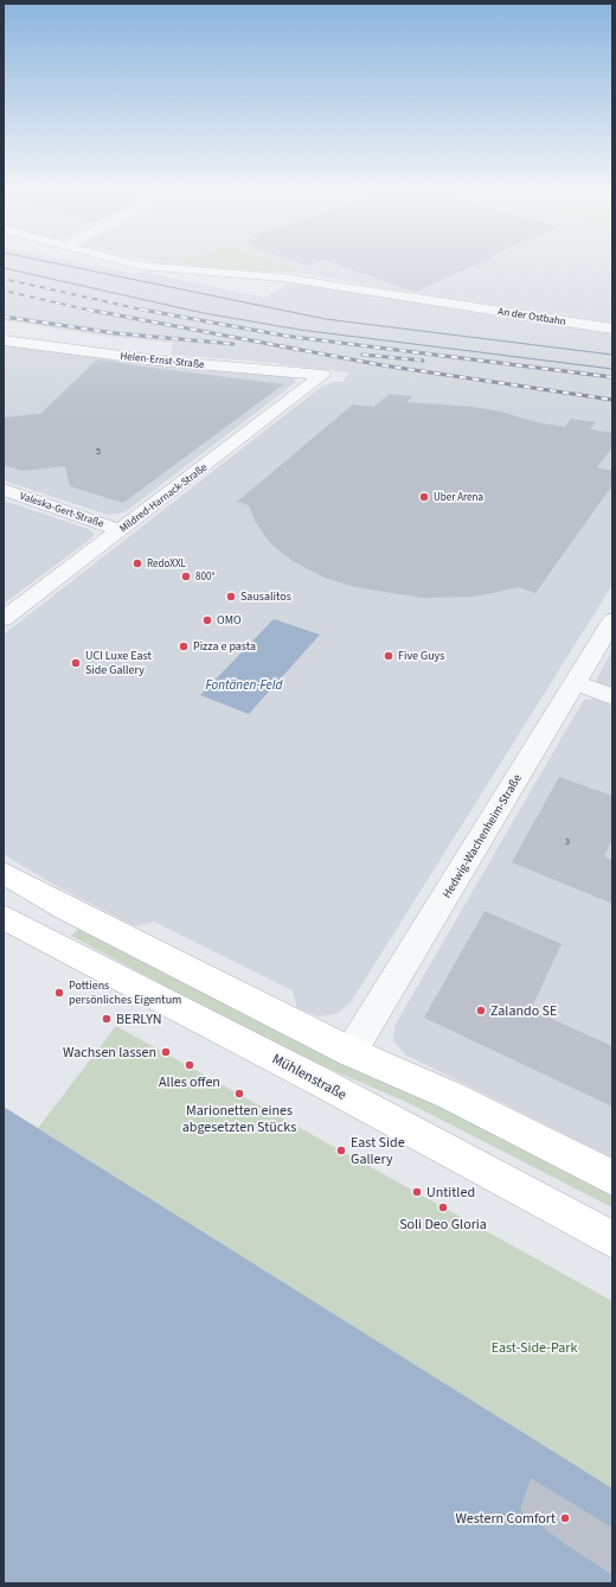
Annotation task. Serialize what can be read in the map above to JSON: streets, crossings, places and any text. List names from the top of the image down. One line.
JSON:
{"streets":{"main road":["Mühlenstraße"],"street":["An der Ostbahn","Helen-Ernst-Straße","Mildred-Harnack-Straße","Valeska-Gert-Straße","Hedwig-Wachenheim-Straße"]},"crossings":[["Helen-Ernst-Straße","Mildred-Harnack-Straße"],["Mildred-Harnack-Straße","Valeska-Gert-Straße"]],"water":["Fontänen-Feld"],"parks":["East-Side-Park"],"places":["Uber Arena","RedoXXL","800°","Sausalitos","OMO","Pizza e pasta","Five Guys","UCI Luxe East Side Gallery","Pottiens persönliches Eigentum","Zalando SE","BERLYN","Wachsen lassen","Alles offen","Marionetten eines abgesetzten Stücks","East Side Gallery","Untitled","Soli Deo Gloria","Western Comfort"],"house_numbers":["5","3"]}
